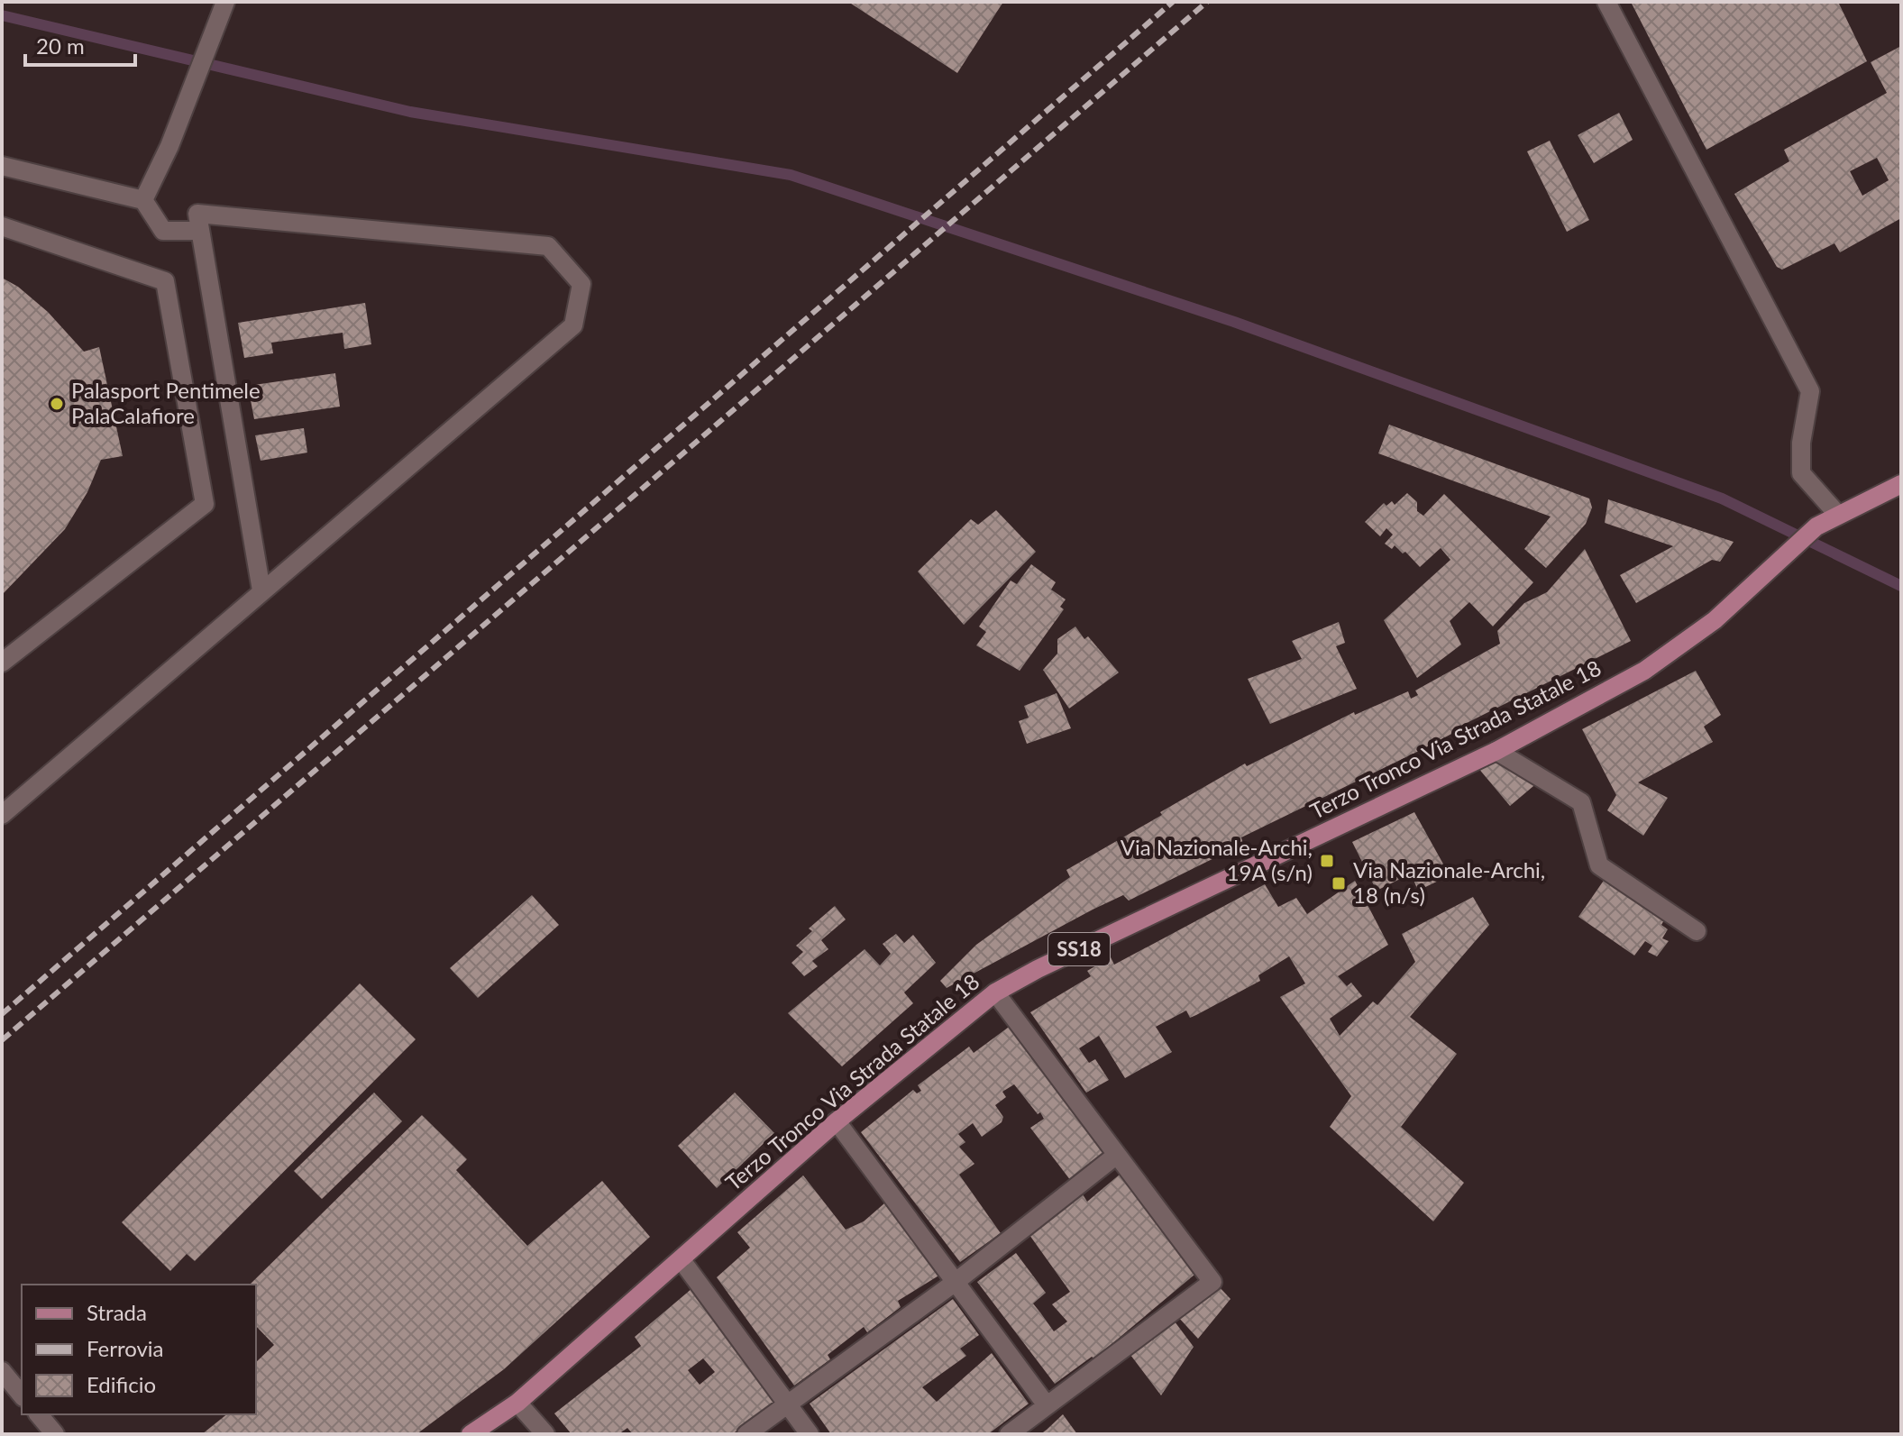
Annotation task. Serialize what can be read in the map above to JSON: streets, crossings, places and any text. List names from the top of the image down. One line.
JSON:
{"streets":{"main road":["Terzo Tronco Via Strada Statale 18","SS18"]},"places":{"other":["Palasport Pentimele PalaCalafiore"],"transit":["Via Nazionale-Archi, 19A (s/n)","Via Nazionale-Archi, 18 (n/s)"]},"legend":["Strada","Ferrovia","Edificio"],"scale_bar":"20 m"}
